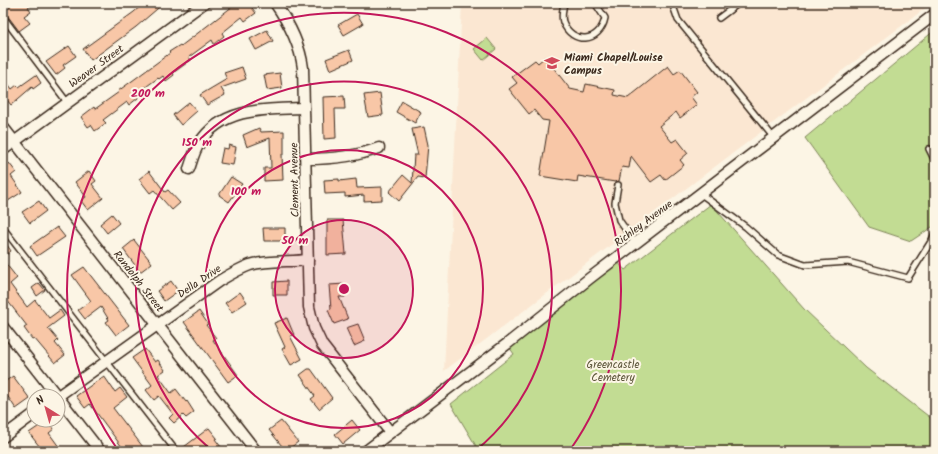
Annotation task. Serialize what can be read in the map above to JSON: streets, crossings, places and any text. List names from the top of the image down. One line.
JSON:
{"streets":{"street":["Weaver Street","Clement Avenue","Richley Avenue","Randolph Street","Della Drive"]},"crossings":[["Weaver Street","Randolph Street"],["Clement Avenue","Richley Avenue"],["Clement Avenue","Della Drive"],["Randolph Street","Della Drive"]],"parks":["Greencastle Cemetery"],"places":{"school or university":["Miami Chapel/Louise Campus"]},"north":"top left","rings":["200 m","150 m","100 m","50 m"]}
